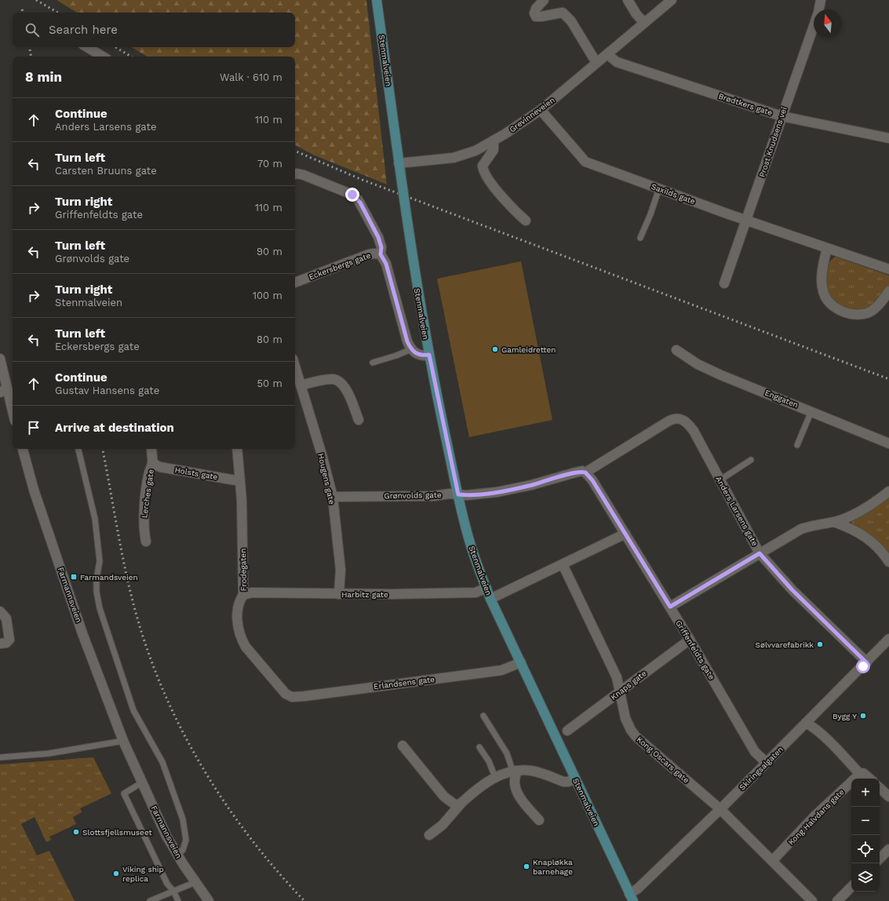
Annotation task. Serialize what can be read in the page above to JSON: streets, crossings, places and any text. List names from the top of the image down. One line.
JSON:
{"streets":{"main road":["Stenmalveien"],"street":["Brødtkers gate","Grevinneveien","Prost Knudsens vei","Saxilds gate","Eckersbergs gate","Enggaten","Holsts gate","Hougens gate","Lerches gate","Grønvolds gate","Anders Larsens gate","Frodegaten","Harbitz gate","Farmannsveien","Griffenfeldts gate","Erlandsens gate","Knaps gate","Kong Oscars gate","Skiringsalgaten","Kong Halvdans gate"]},"crossings":[["Stenmalveien","Grevinneveien"],["Stenmalveien","Grønvolds gate"],["Stenmalveien","Harbitz gate"],["Stenmalveien","Erlandsens gate"],["Stenmalveien","Skiringsalgaten"],["Brødtkers gate","Grevinneveien"],["Brødtkers gate","Prost Knudsens vei"],["Grevinneveien","Saxilds gate"],["Prost Knudsens vei","Saxilds gate"],["Holsts gate","Lerches gate"],["Holsts gate","Frodegaten"],["Hougens gate","Grønvolds gate"],["Hougens gate","Harbitz gate"],["Grønvolds gate","Anders Larsens gate"],["Grønvolds gate","Griffenfeldts gate"],["Anders Larsens gate","Skiringsalgaten"],["Frodegaten","Harbitz gate"],["Frodegaten","Erlandsens gate"],["Griffenfeldts gate","Knaps gate"],["Griffenfeldts gate","Skiringsalgaten"],["Knaps gate","Kong Oscars gate"],["Kong Oscars gate","Skiringsalgaten"],["Kong Oscars gate","Kong Halvdans gate"]],"places":{"other":["Gamleidretten","Sølvvarefabrikk","Bygg Y","Slottsfjellsmuseet","Knapløkka barnehage","Viking ship replica"],"transit":["Farmandsveien"]},"north":"top","page":{"search":"Search here","heading":["8 min","Walk · 610 m"],"list":[["Continue","Anders Larsens gate","110 m"],["Turn left","Carsten Bruuns gate","70 m"],["Turn right","Griffenfeldts gate","110 m"],["Turn left","Grønvolds gate","90 m"],["Turn right","Stenmalveien","100 m"],["Turn left","Eckersbergs gate","80 m"],["Continue","Gustav Hansens gate","50 m"],"Arrive at destination"],"map_buttons":["+","−"]}}
